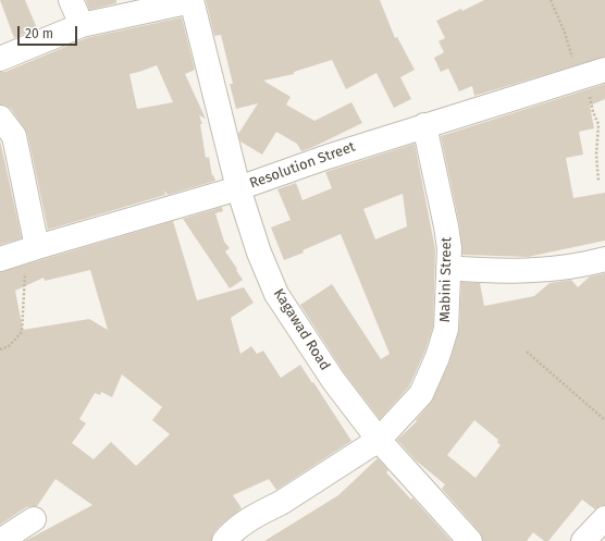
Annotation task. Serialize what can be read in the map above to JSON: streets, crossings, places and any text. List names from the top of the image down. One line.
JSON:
{"streets":{"street":["Resolution Street","Mabini Street","Kagawad Road"]},"crossings":[["Resolution Street","Mabini Street"],["Resolution Street","Kagawad Road"],["Mabini Street","Kagawad Road"]],"scale_bar":"20 m"}
